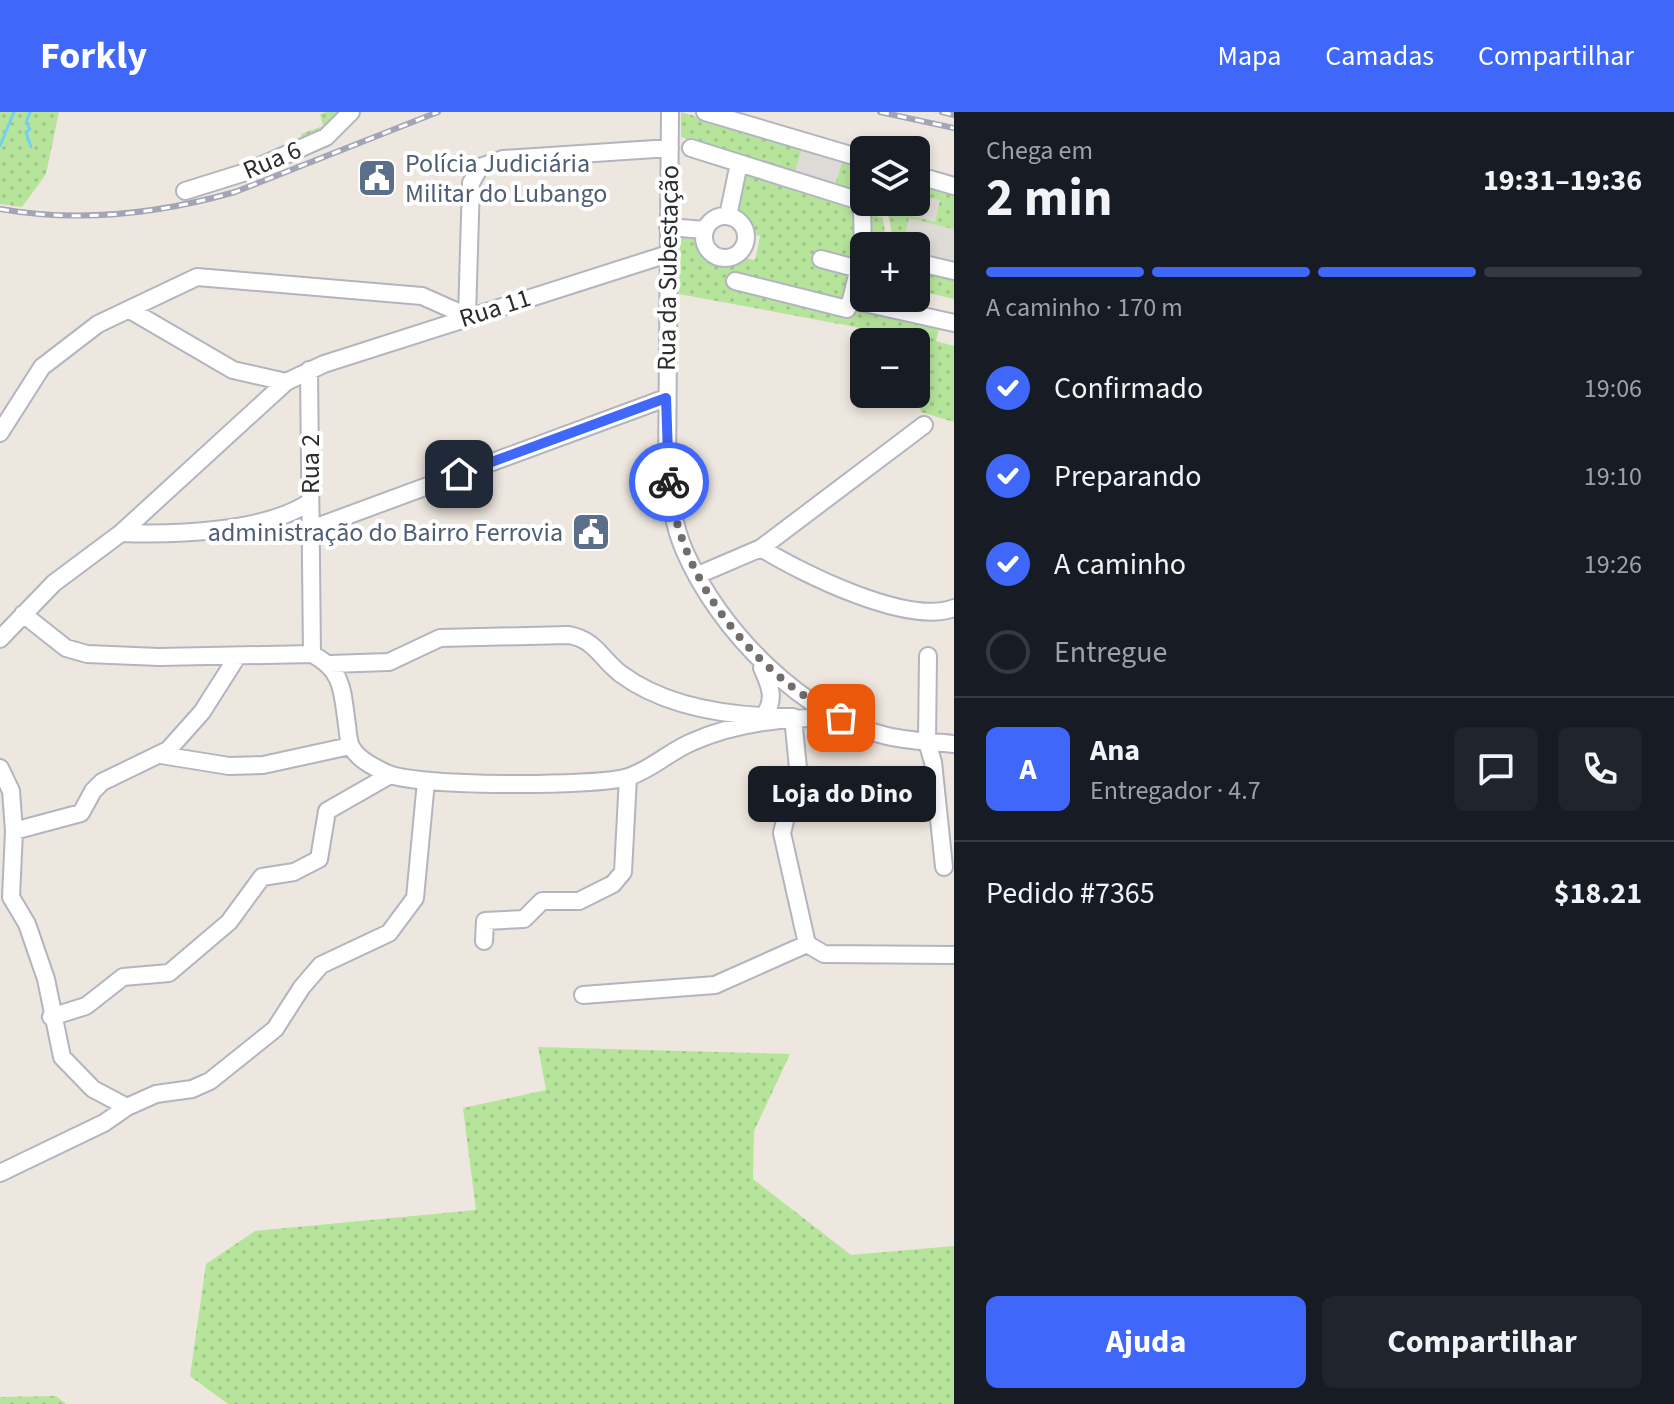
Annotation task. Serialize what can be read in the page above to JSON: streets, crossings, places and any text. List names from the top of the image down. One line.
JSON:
{"streets":{"street":["Rua 6","Rua da Subestação","Rua 11","Rua 2"]},"crossings":[["Rua da Subestação","Rua 11"],["Rua 11","Rua 2"]],"places":{"public building":["Polícia Judiciária Militar do Lubango","administração do Bairro Ferrovia"],"other":["Loja do Dino"]},"page":{"header":"Forkly","nav":["Mapa","Camadas","Compartilhar"],"heading":["2 min","Chega em","19:31–19:36"],"panel":["Ana","Entregador · 4.7","Pedido #7365","$18.21"],"map_buttons":["+","−"],"bar":"A caminho · 170 m","list":[["Confirmado","19:06"],["Preparando","19:10"],["A caminho","19:26"],"Entregue"],"round":"A","bubble":"Loja do Dino","buttons":["Ajuda","Compartilhar"]}}
